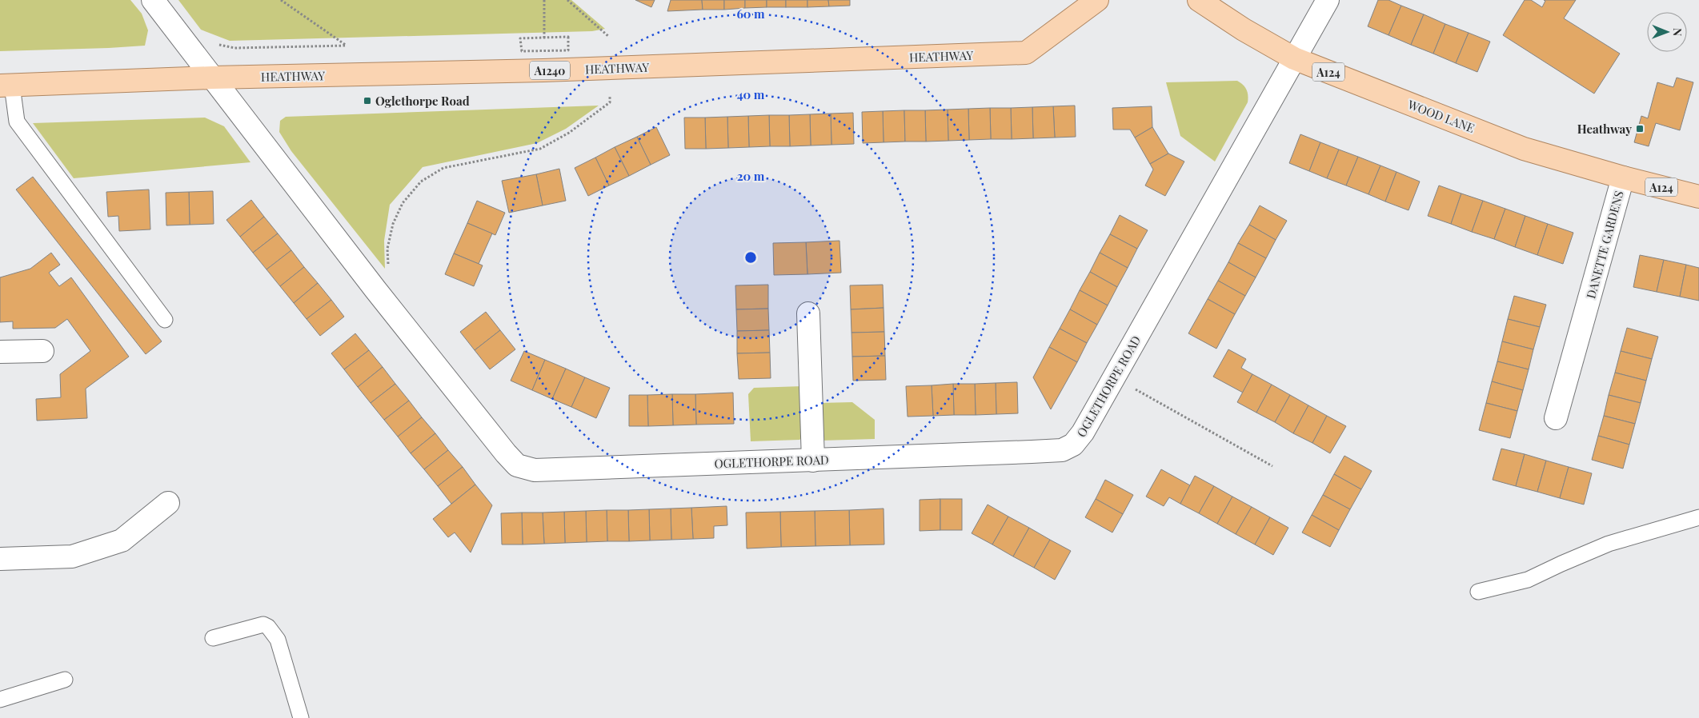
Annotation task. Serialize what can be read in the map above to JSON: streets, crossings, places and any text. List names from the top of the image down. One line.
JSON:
{"streets":{"main road":["HEATHWAY","A1240","A124","WOOD LANE"],"street":["DANETTE GARDENS","OGLETHORPE ROAD"]},"crossings":[["HEATHWAY","OGLETHORPE ROAD"],["WOOD LANE","DANETTE GARDENS"],["WOOD LANE","OGLETHORPE ROAD"]],"places":{"transit":["Oglethorpe Road","Heathway"]},"north":"right","rings":["60 m","40 m","20 m"]}
